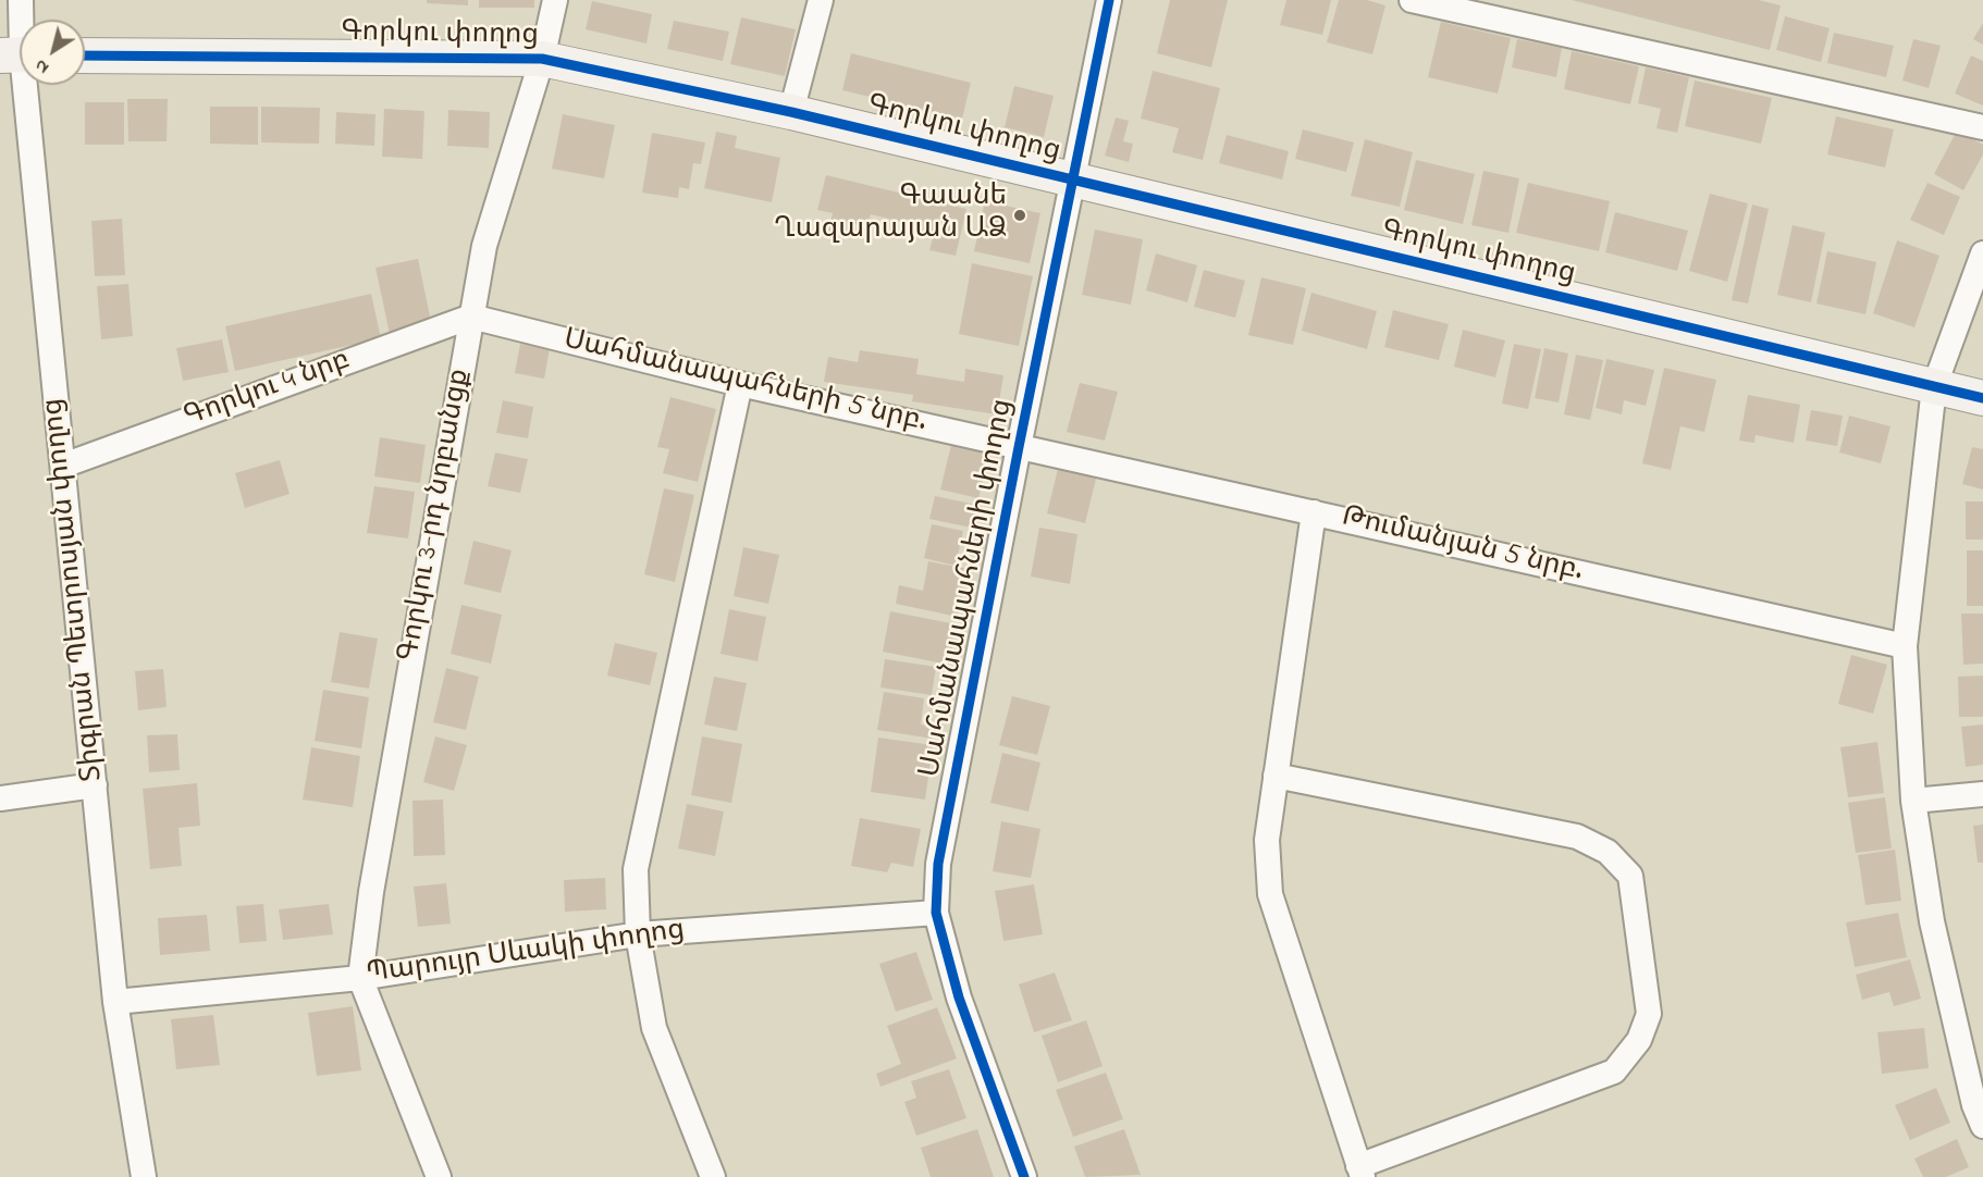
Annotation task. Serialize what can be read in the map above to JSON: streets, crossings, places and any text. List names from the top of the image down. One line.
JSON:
{"streets":{"street":["Գորկու փողոց","Սահմանապահների 5 նրբ.","Գորկու 4 նրբ","Գորկու 3-րդ նրբանցք","Թումանյան 5 նրբ.","Սահմանապահների փողոց","Տիգրան Պետրոսյան փողոց","Պարույր Սևակի փողոց"]},"crossings":[["Գորկու փողոց","Գորկու 3-րդ նրբանցք"],["Գորկու փողոց","Սահմանապահների փողոց"],["Սահմանապահների 5 նրբ.","Գորկու 4 նրբ"],["Սահմանապահների 5 նրբ.","Գորկու 3-րդ նրբանցք"],["Սահմանապահների 5 նրբ.","Թումանյան 5 նրբ."],["Սահմանապահների 5 նրբ.","Սահմանապահների փողոց"],["Գորկու 4 նրբ","Գորկու 3-րդ նրբանցք"],["Գորկու 4 նրբ","Տիգրան Պետրոսյան փողոց"],["Գորկու 3-րդ նրբանցք","Պարույր Սևակի փողոց"],["Թումանյան 5 նրբ.","Սահմանապահների փողոց"],["Սահմանապահների փողոց","Պարույր Սևակի փողոց"],["Տիգրան Պետրոսյան փողոց","Պարույր Սևակի փողոց"]],"places":["Գաանե Ղազարայան ԱՁ"],"north":"bottom left"}
